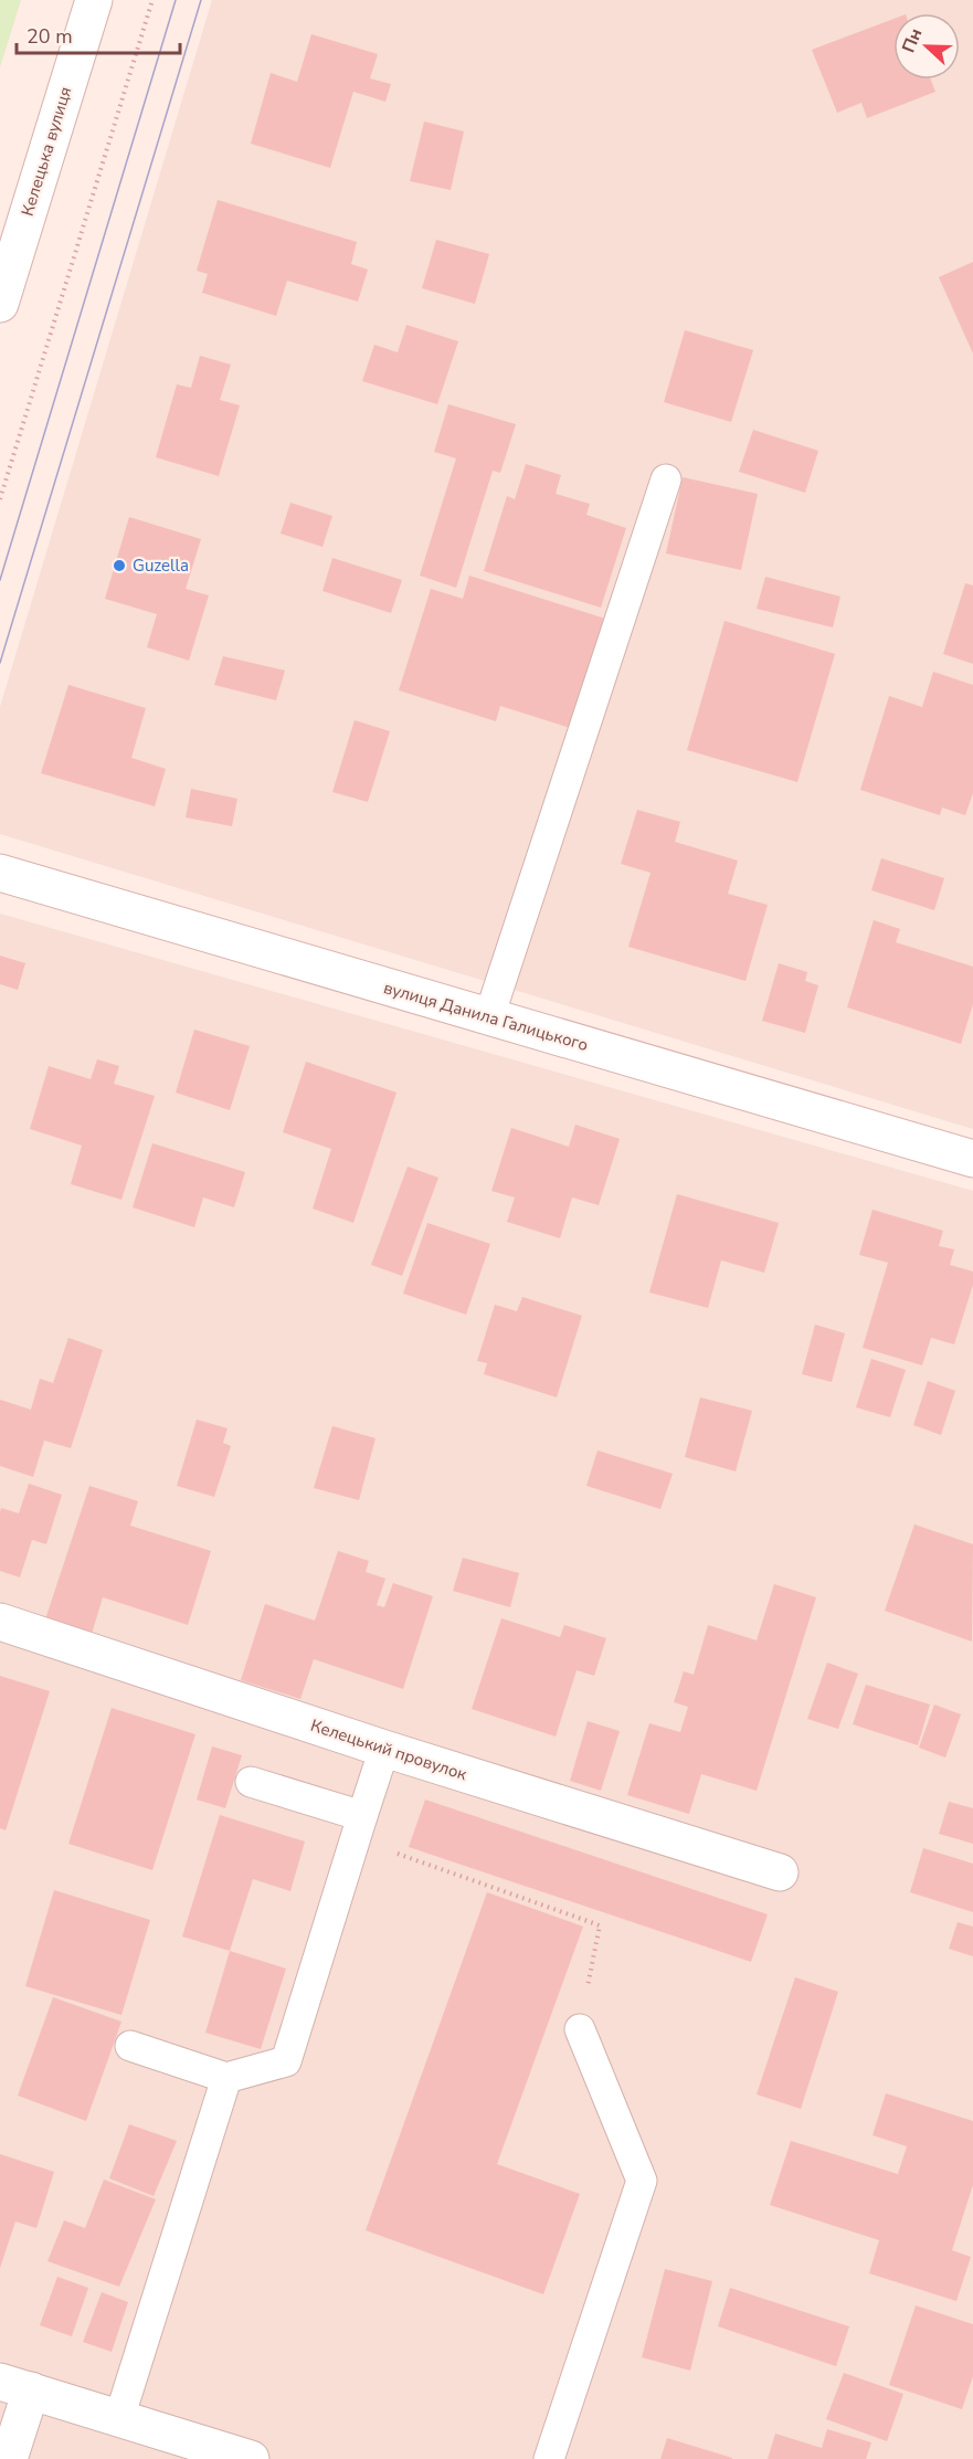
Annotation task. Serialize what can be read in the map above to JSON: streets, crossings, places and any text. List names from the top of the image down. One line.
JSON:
{"streets":{"main road":["Келецька вулиця","вулиця Данила Галицького","Келецький провулок"]},"places":["Guzella"],"scale_bar":"20 m","north":"left"}
